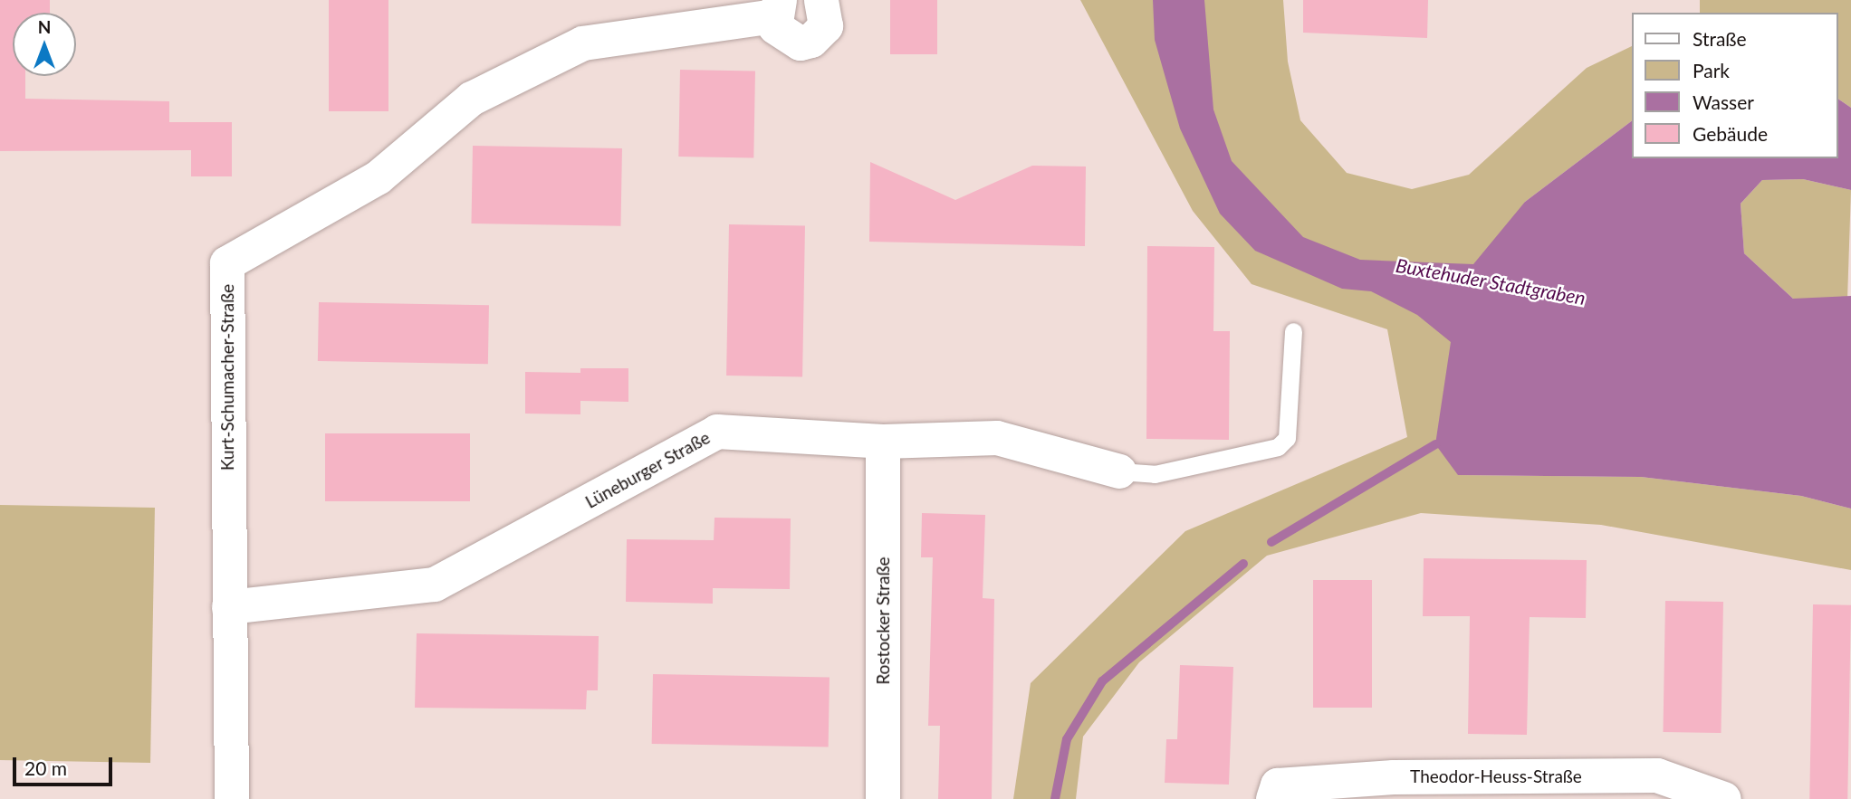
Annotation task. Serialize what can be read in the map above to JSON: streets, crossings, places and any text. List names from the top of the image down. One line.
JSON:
{"streets":{"street":["Kurt-Schumacher-Straße","Lüneburger Straße","Rostocker Straße","Theodor-Heuss-Straße"]},"crossings":[["Kurt-Schumacher-Straße","Lüneburger Straße"],["Lüneburger Straße","Rostocker Straße"]],"water":["Buxtehuder Stadtgraben"],"legend":["Straße","Park","Wasser","Gebäude"],"scale_bar":"20 m","north":"top"}
